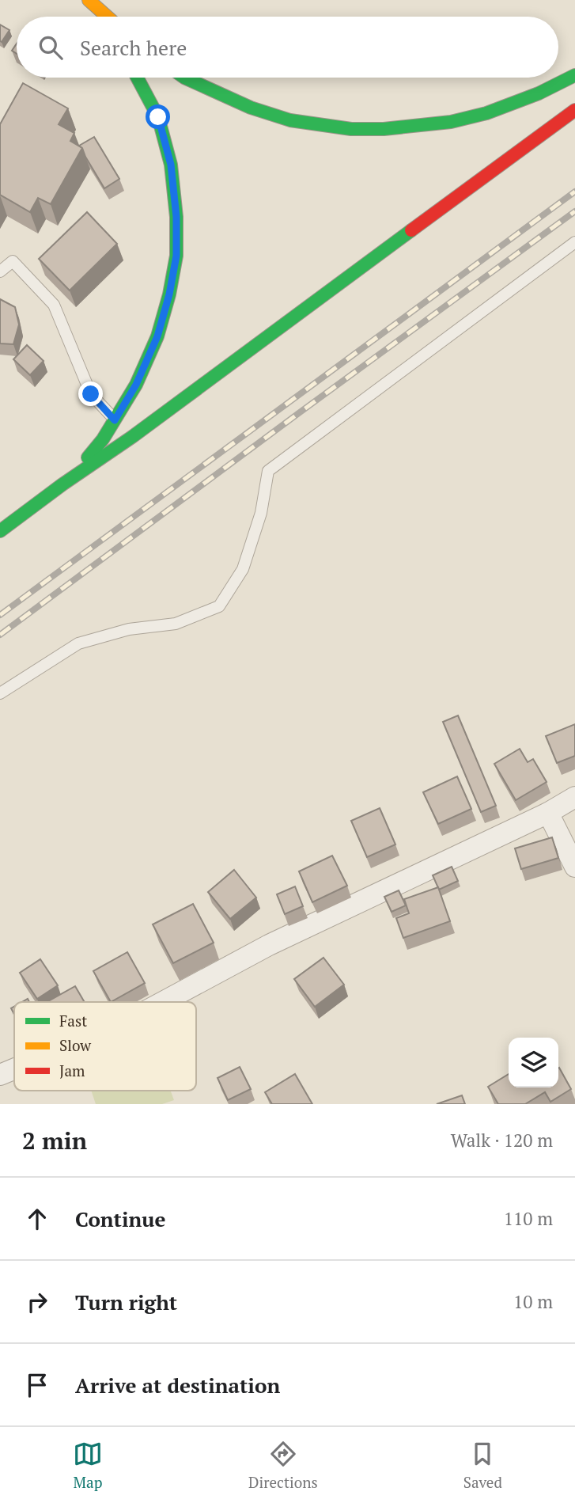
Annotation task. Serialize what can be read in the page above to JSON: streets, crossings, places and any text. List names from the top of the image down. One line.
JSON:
{"legend":["Fast","Slow","Jam"],"page":{"search":"Search here","heading":["2 min","Walk · 120 m"],"list":[["Continue","110 m"],["Turn right","10 m"],"Arrive at destination"],"nav":["Map","Directions","Saved"]}}
